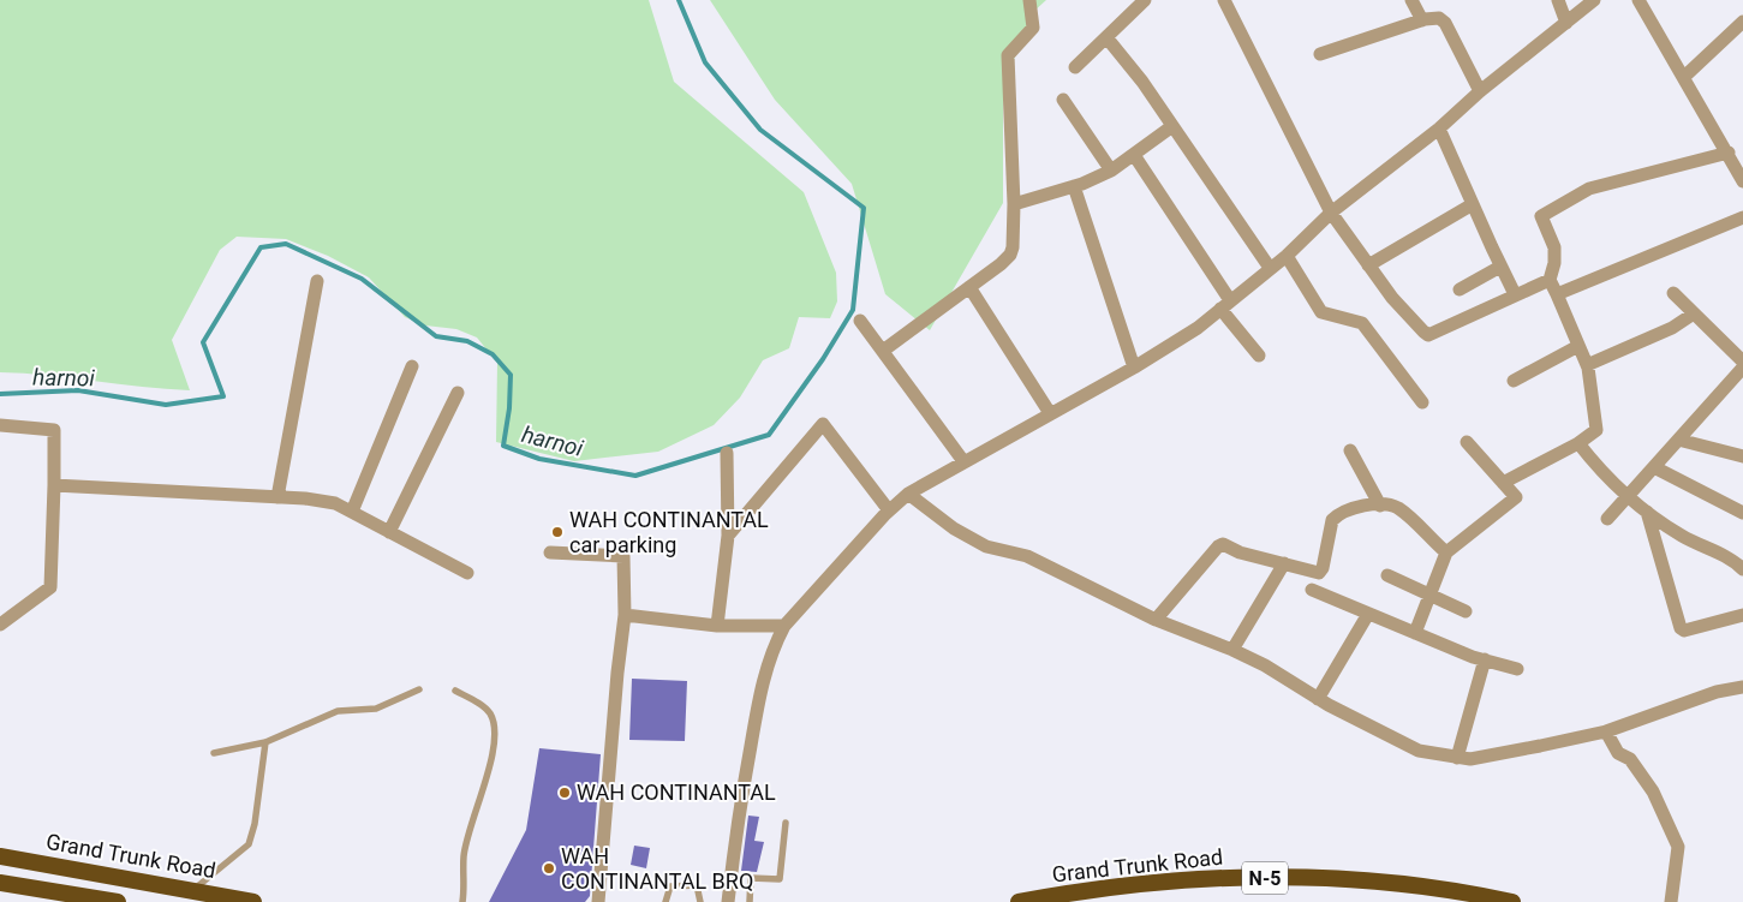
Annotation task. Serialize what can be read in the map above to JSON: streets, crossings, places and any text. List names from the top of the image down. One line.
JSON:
{"streets":{"highway":["Grand Trunk Road","N-5"]},"water":["harnoi"],"places":["WAH CONTINANTAL car parking","WAH CONTINANTAL","WAH CONTINANTAL BRQ"]}
